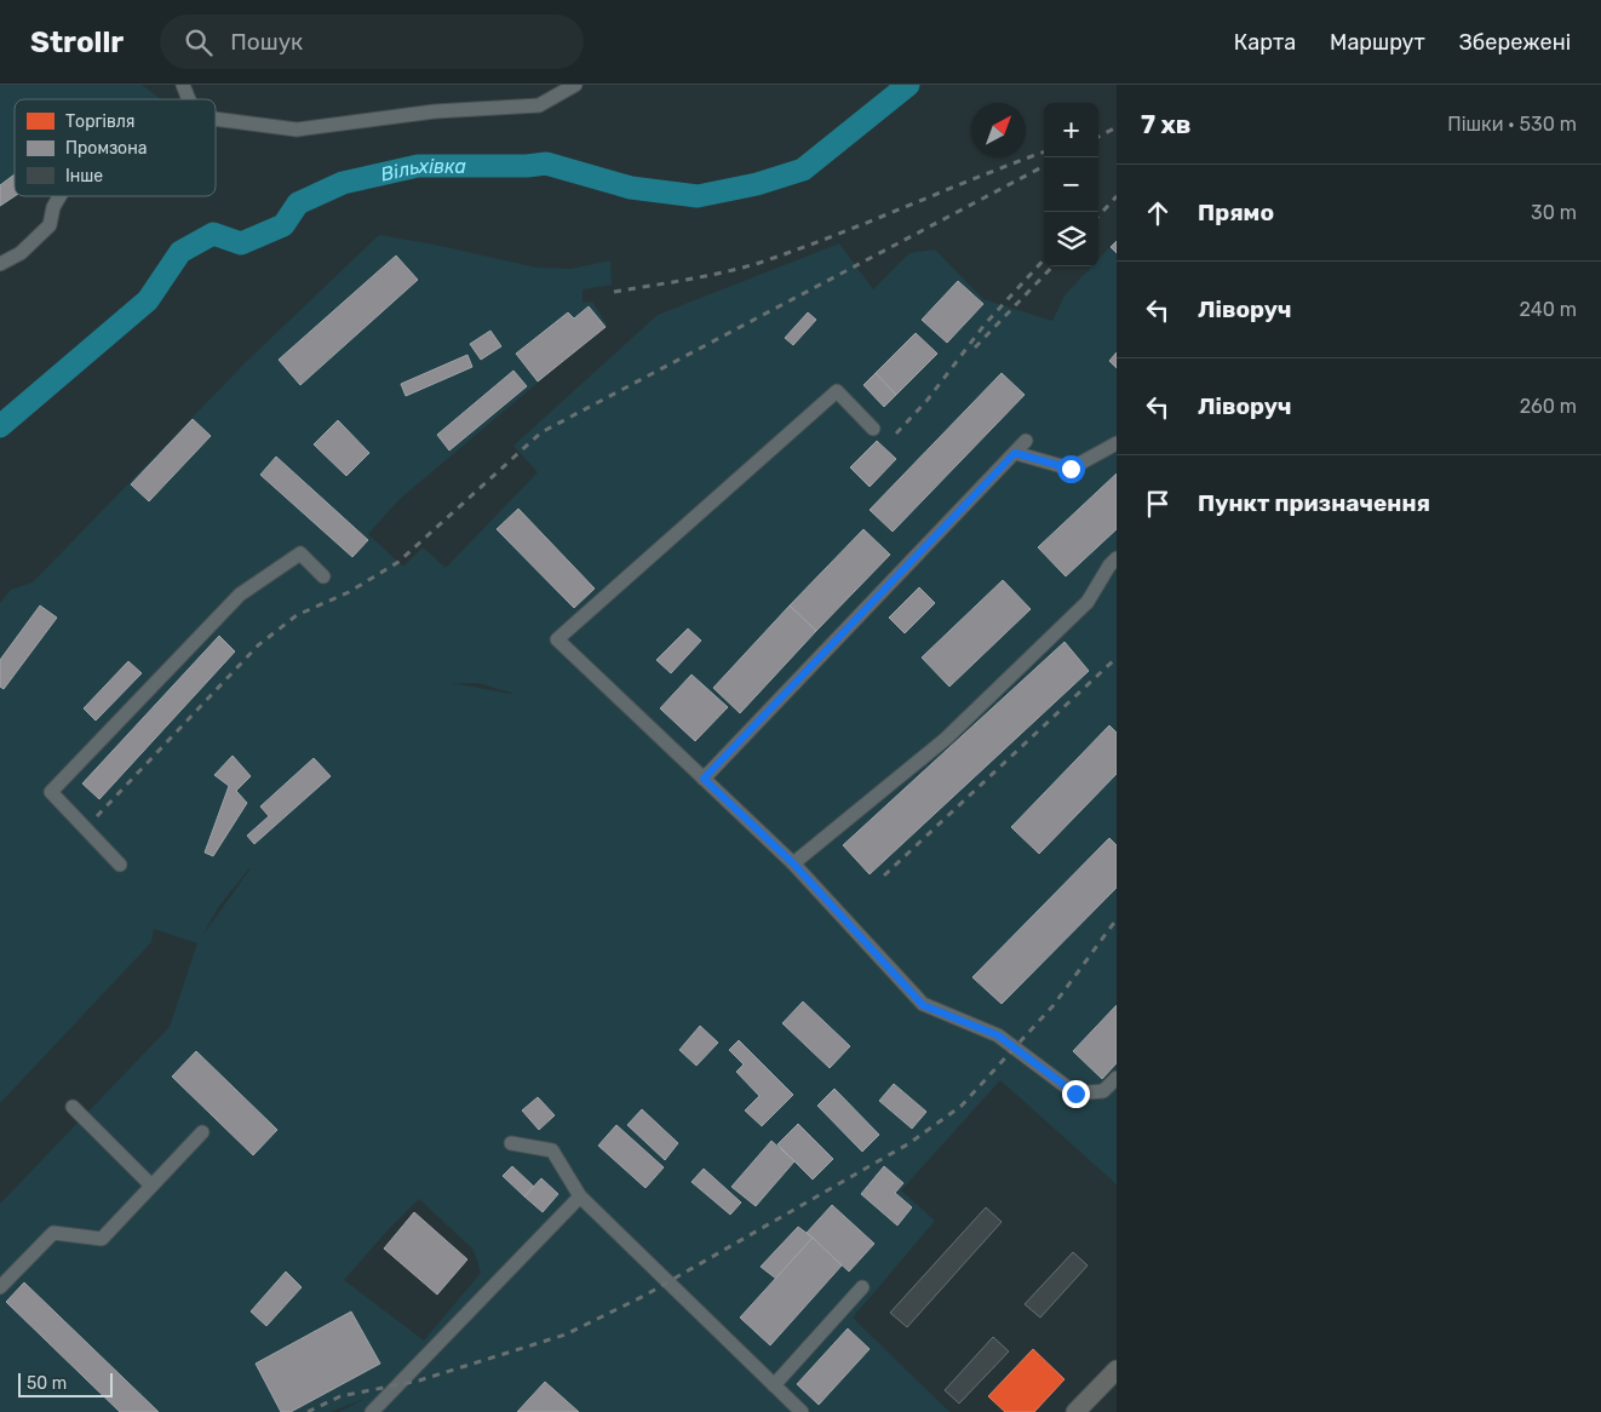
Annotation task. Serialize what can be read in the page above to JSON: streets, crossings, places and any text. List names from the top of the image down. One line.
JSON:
{"water":["Вільхівка"],"legend":["Торгівля","Промзона","Інше"],"scale_bar":"50 m","north":"top right","page":{"header":"Strollr","search":"Пошук","nav":["Карта","Маршрут","Збережені"],"heading":["7 хв","Пішки · 530 m"],"map_buttons":["+","−"],"list":[["Прямо","30 m"],["Ліворуч","240 m"],["Ліворуч","260 m"],"Пункт призначення"],"scale":"50 m"}}
